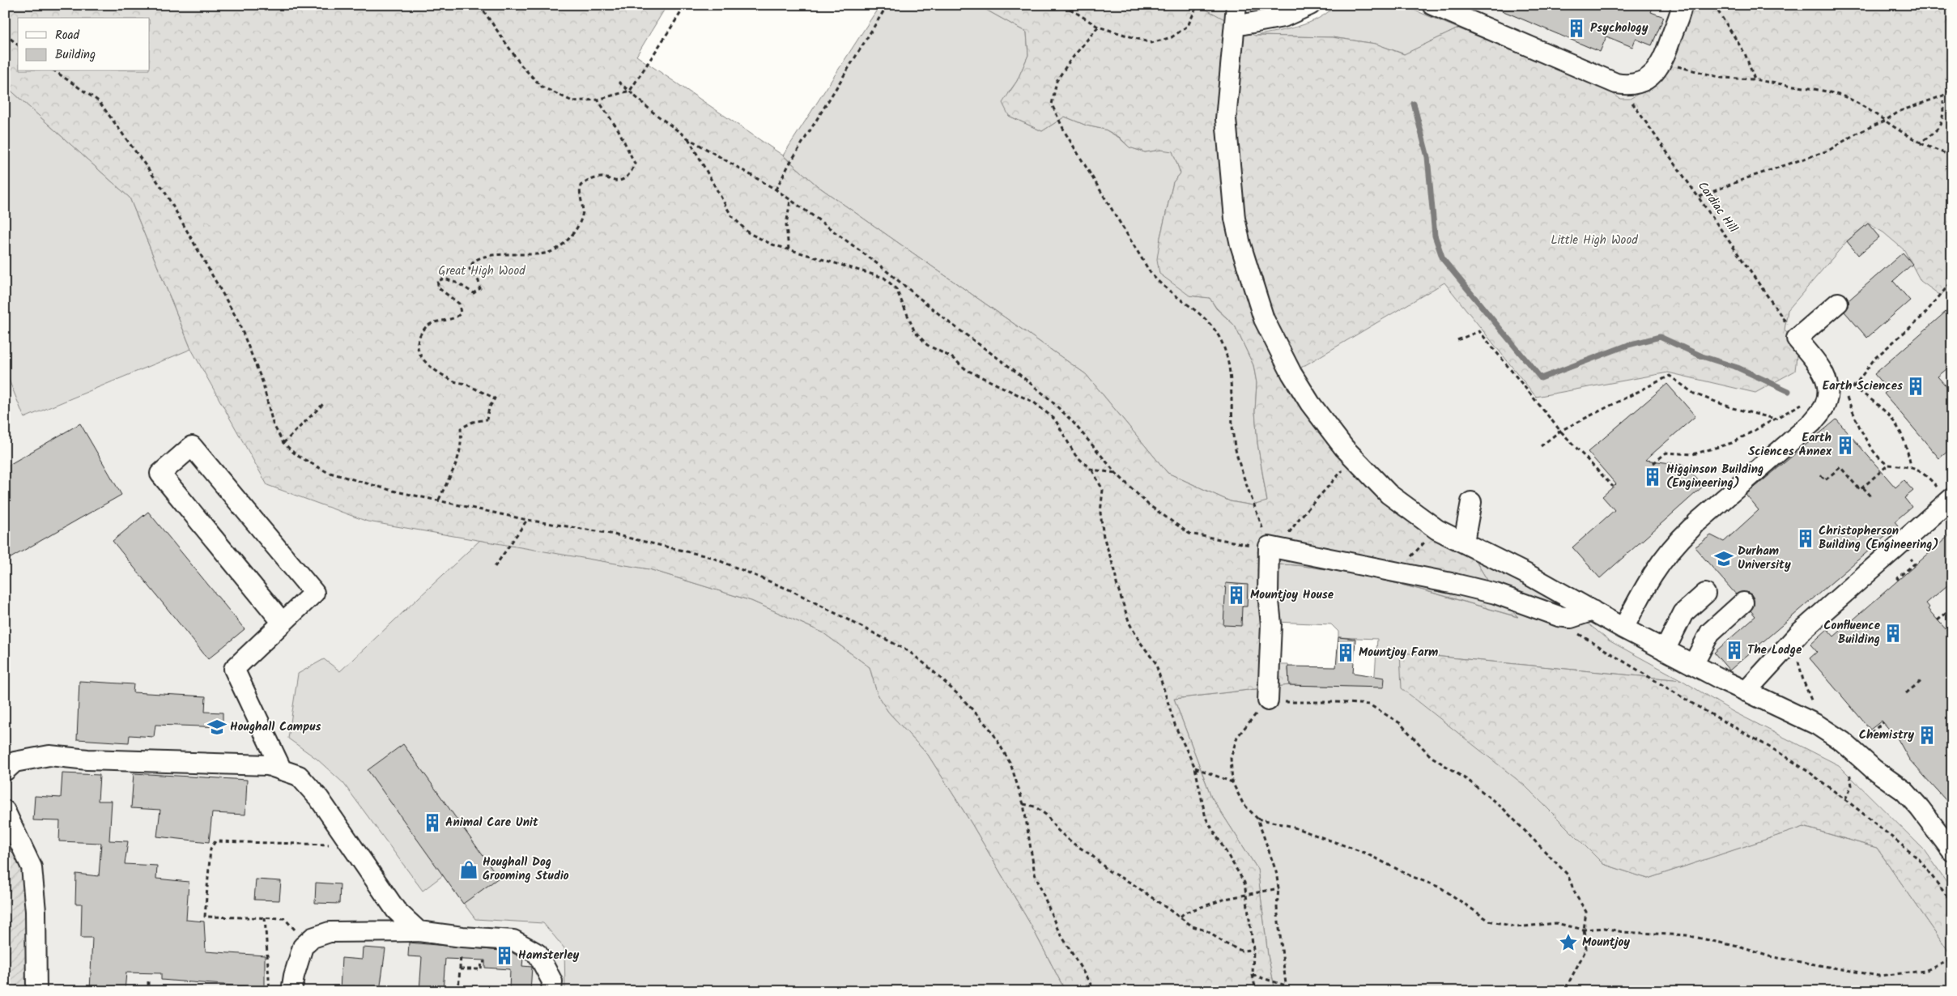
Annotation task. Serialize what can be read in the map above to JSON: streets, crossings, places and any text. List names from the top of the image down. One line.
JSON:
{"streets":{"path":["Cardiac Hill"]},"parks":["Little High Wood","Great High Wood"],"places":{"building":["Psychology","Earth Sciences","Earth Sciences Annex","Higginson Building (Engineering)","Christopherson Building (Engineering)","Mountjoy House","Confluence Building","The Lodge","Mountjoy Farm","Chemistry","Animal Care Unit","Hamsterley"],"school or university":["Durham University","Houghall Campus"],"shop":["Houghall Dog Grooming Studio"],"place":["Mountjoy"]},"legend":["Road","Building"]}
